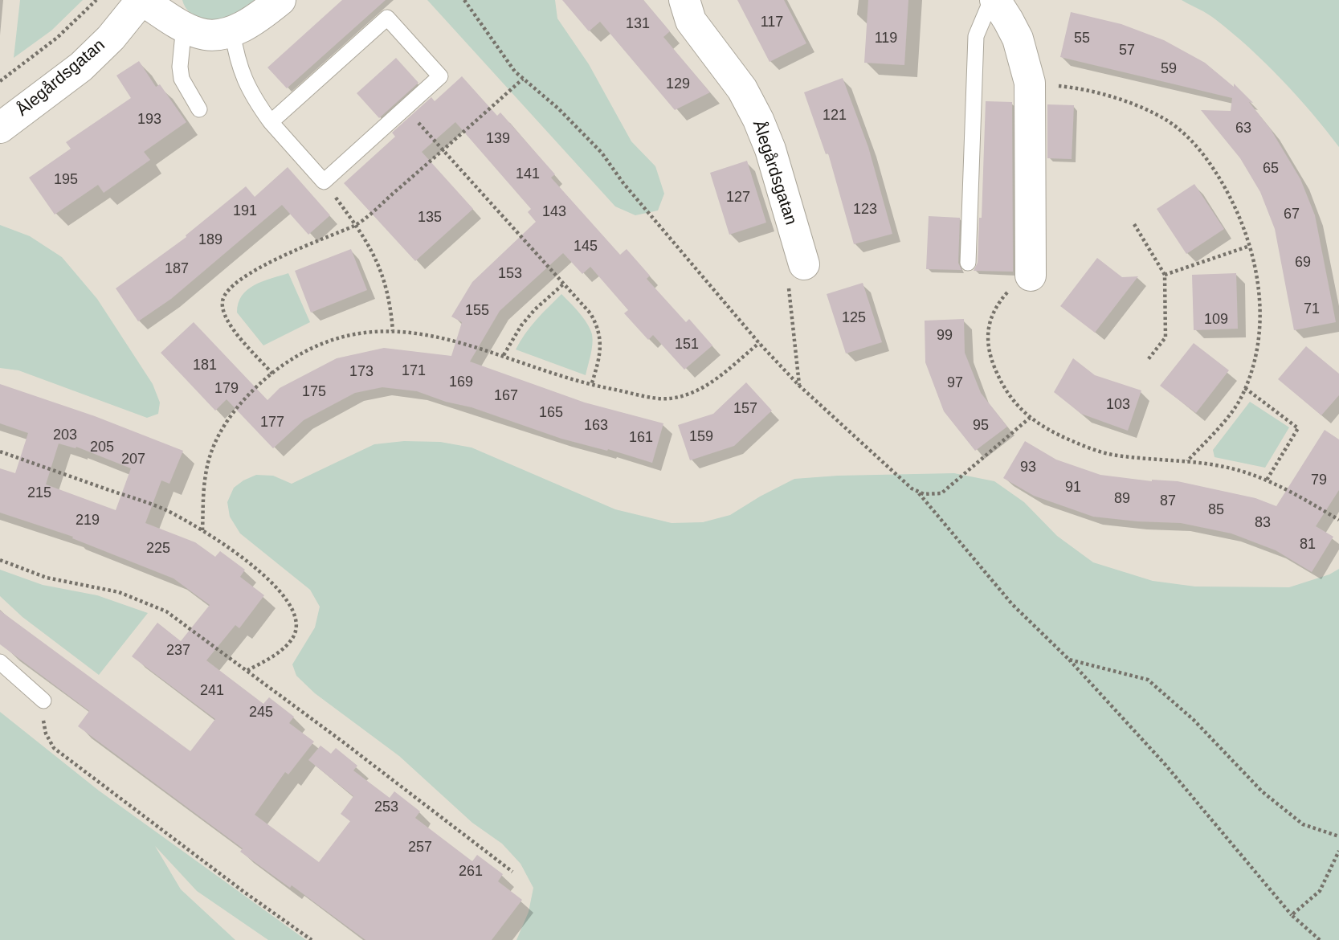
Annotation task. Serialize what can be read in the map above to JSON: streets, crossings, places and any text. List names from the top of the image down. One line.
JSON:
{"streets":{"street":["Ålegårdsgatan"]},"house_numbers":["117","131","119","55","57","59","129","121","193","63","139","65","141","195","127","123","191","143","67","135","189","145","69","187","153","71","155","125","109","99","151","181","171","173","169","97","179","175","167","103","157","165","177","163","95","203","159","161","205","207","93","79","91","215","89","87","85","219","83","81","225","237","241","245","253","257","261"]}
